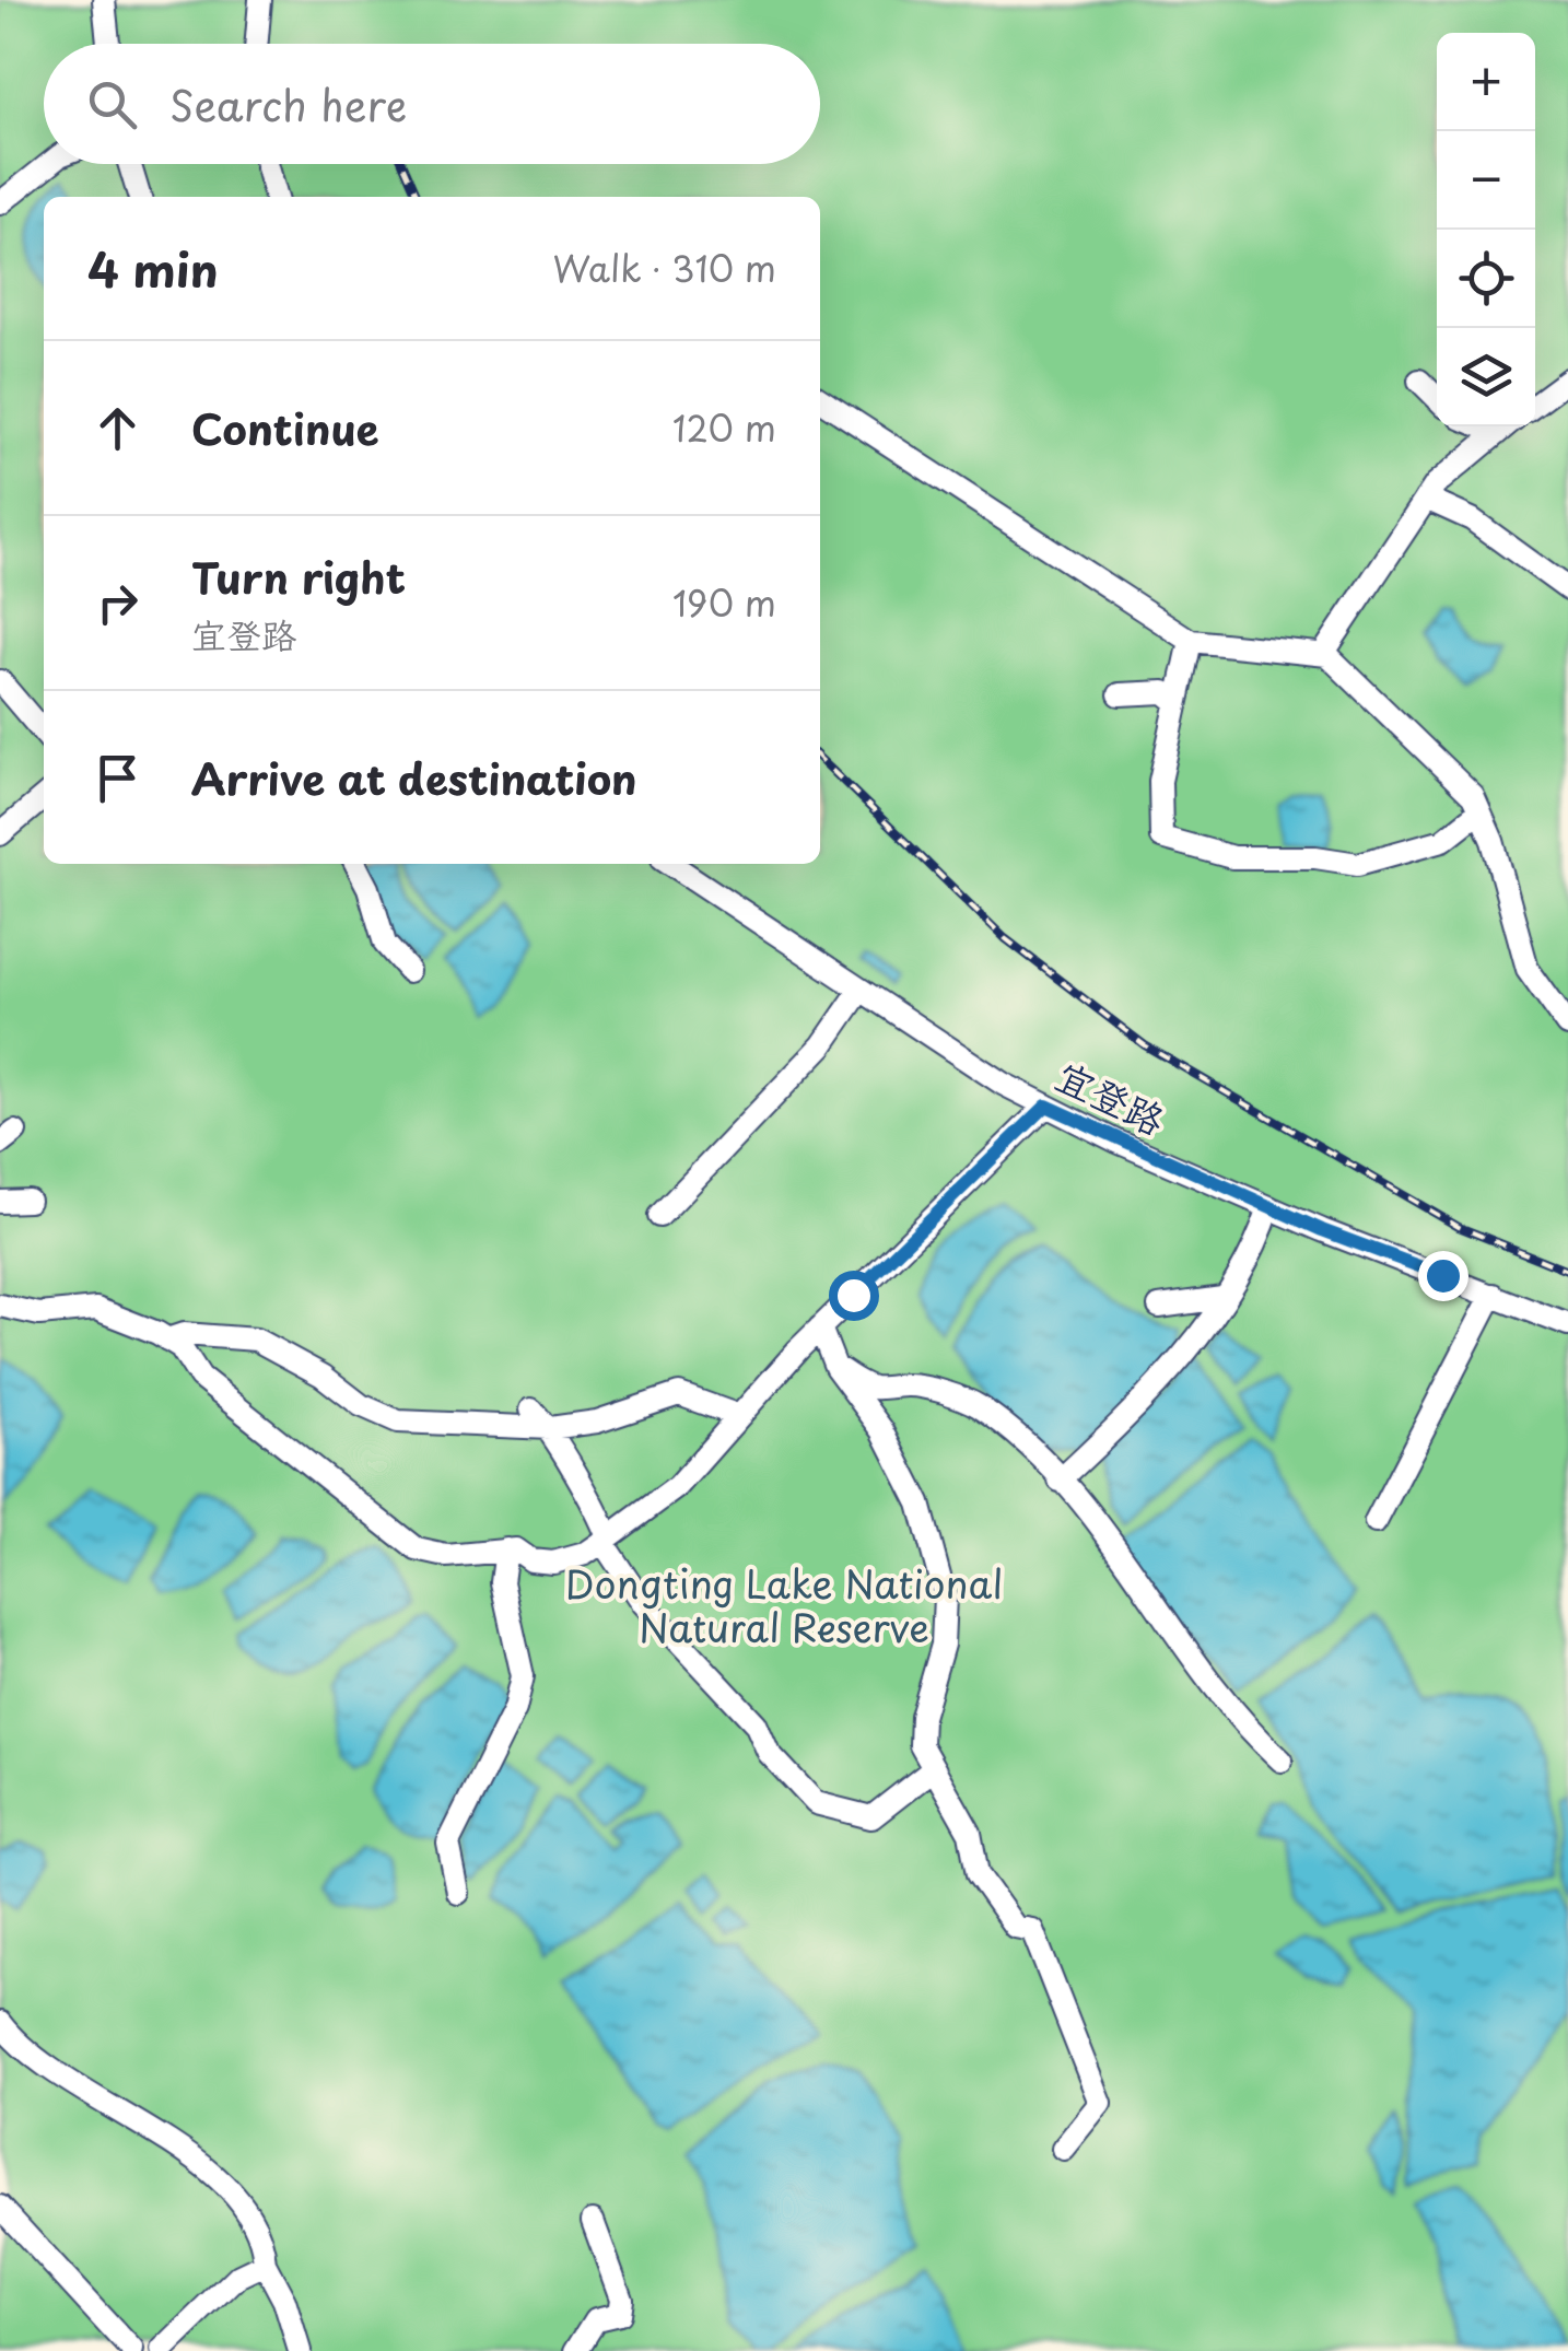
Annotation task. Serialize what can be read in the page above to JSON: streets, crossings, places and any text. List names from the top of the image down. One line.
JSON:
{"streets":{"street":["宜登路"]},"parks":["Dongting Lake National Natural Reserve"],"page":{"map_buttons":["+","−"],"search":"Search here","heading":["4 min","Walk · 310 m"],"list":[["Continue","120 m"],["Turn right","宜登路","190 m"],"Arrive at destination"]}}
